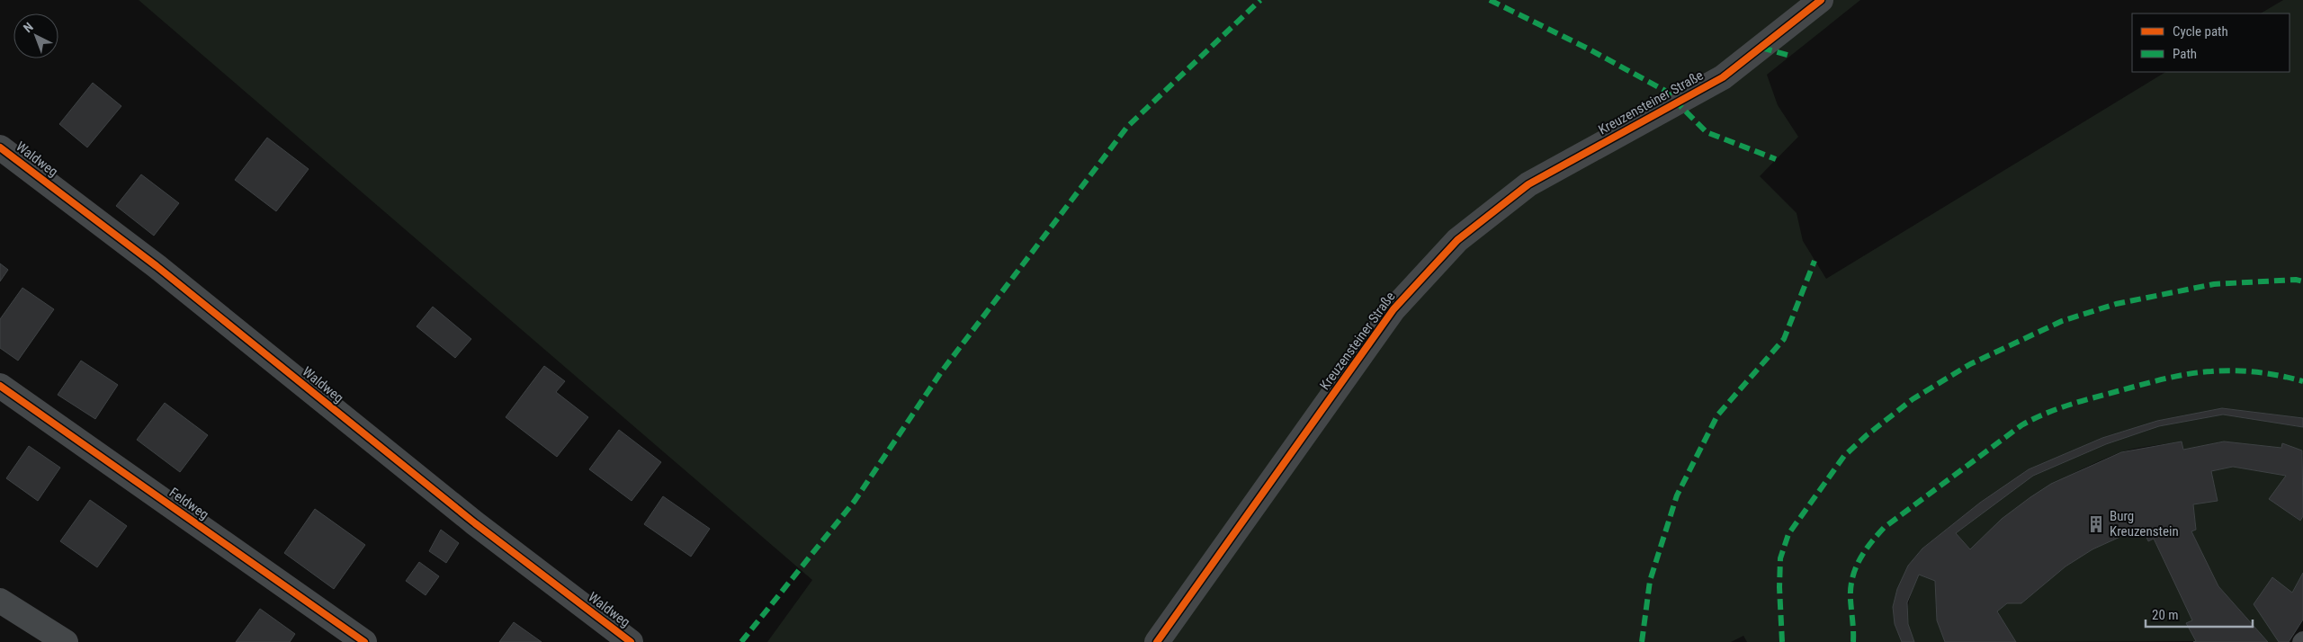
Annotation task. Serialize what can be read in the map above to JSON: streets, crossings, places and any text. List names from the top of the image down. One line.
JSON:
{"streets":{"street":["Kreuzensteiner Straße","Waldweg","Feldweg"]},"places":{"building":["Burg Kreuzenstein"]},"legend":["Cycle path","Path"],"scale_bar":"20 m","north":"top left"}
